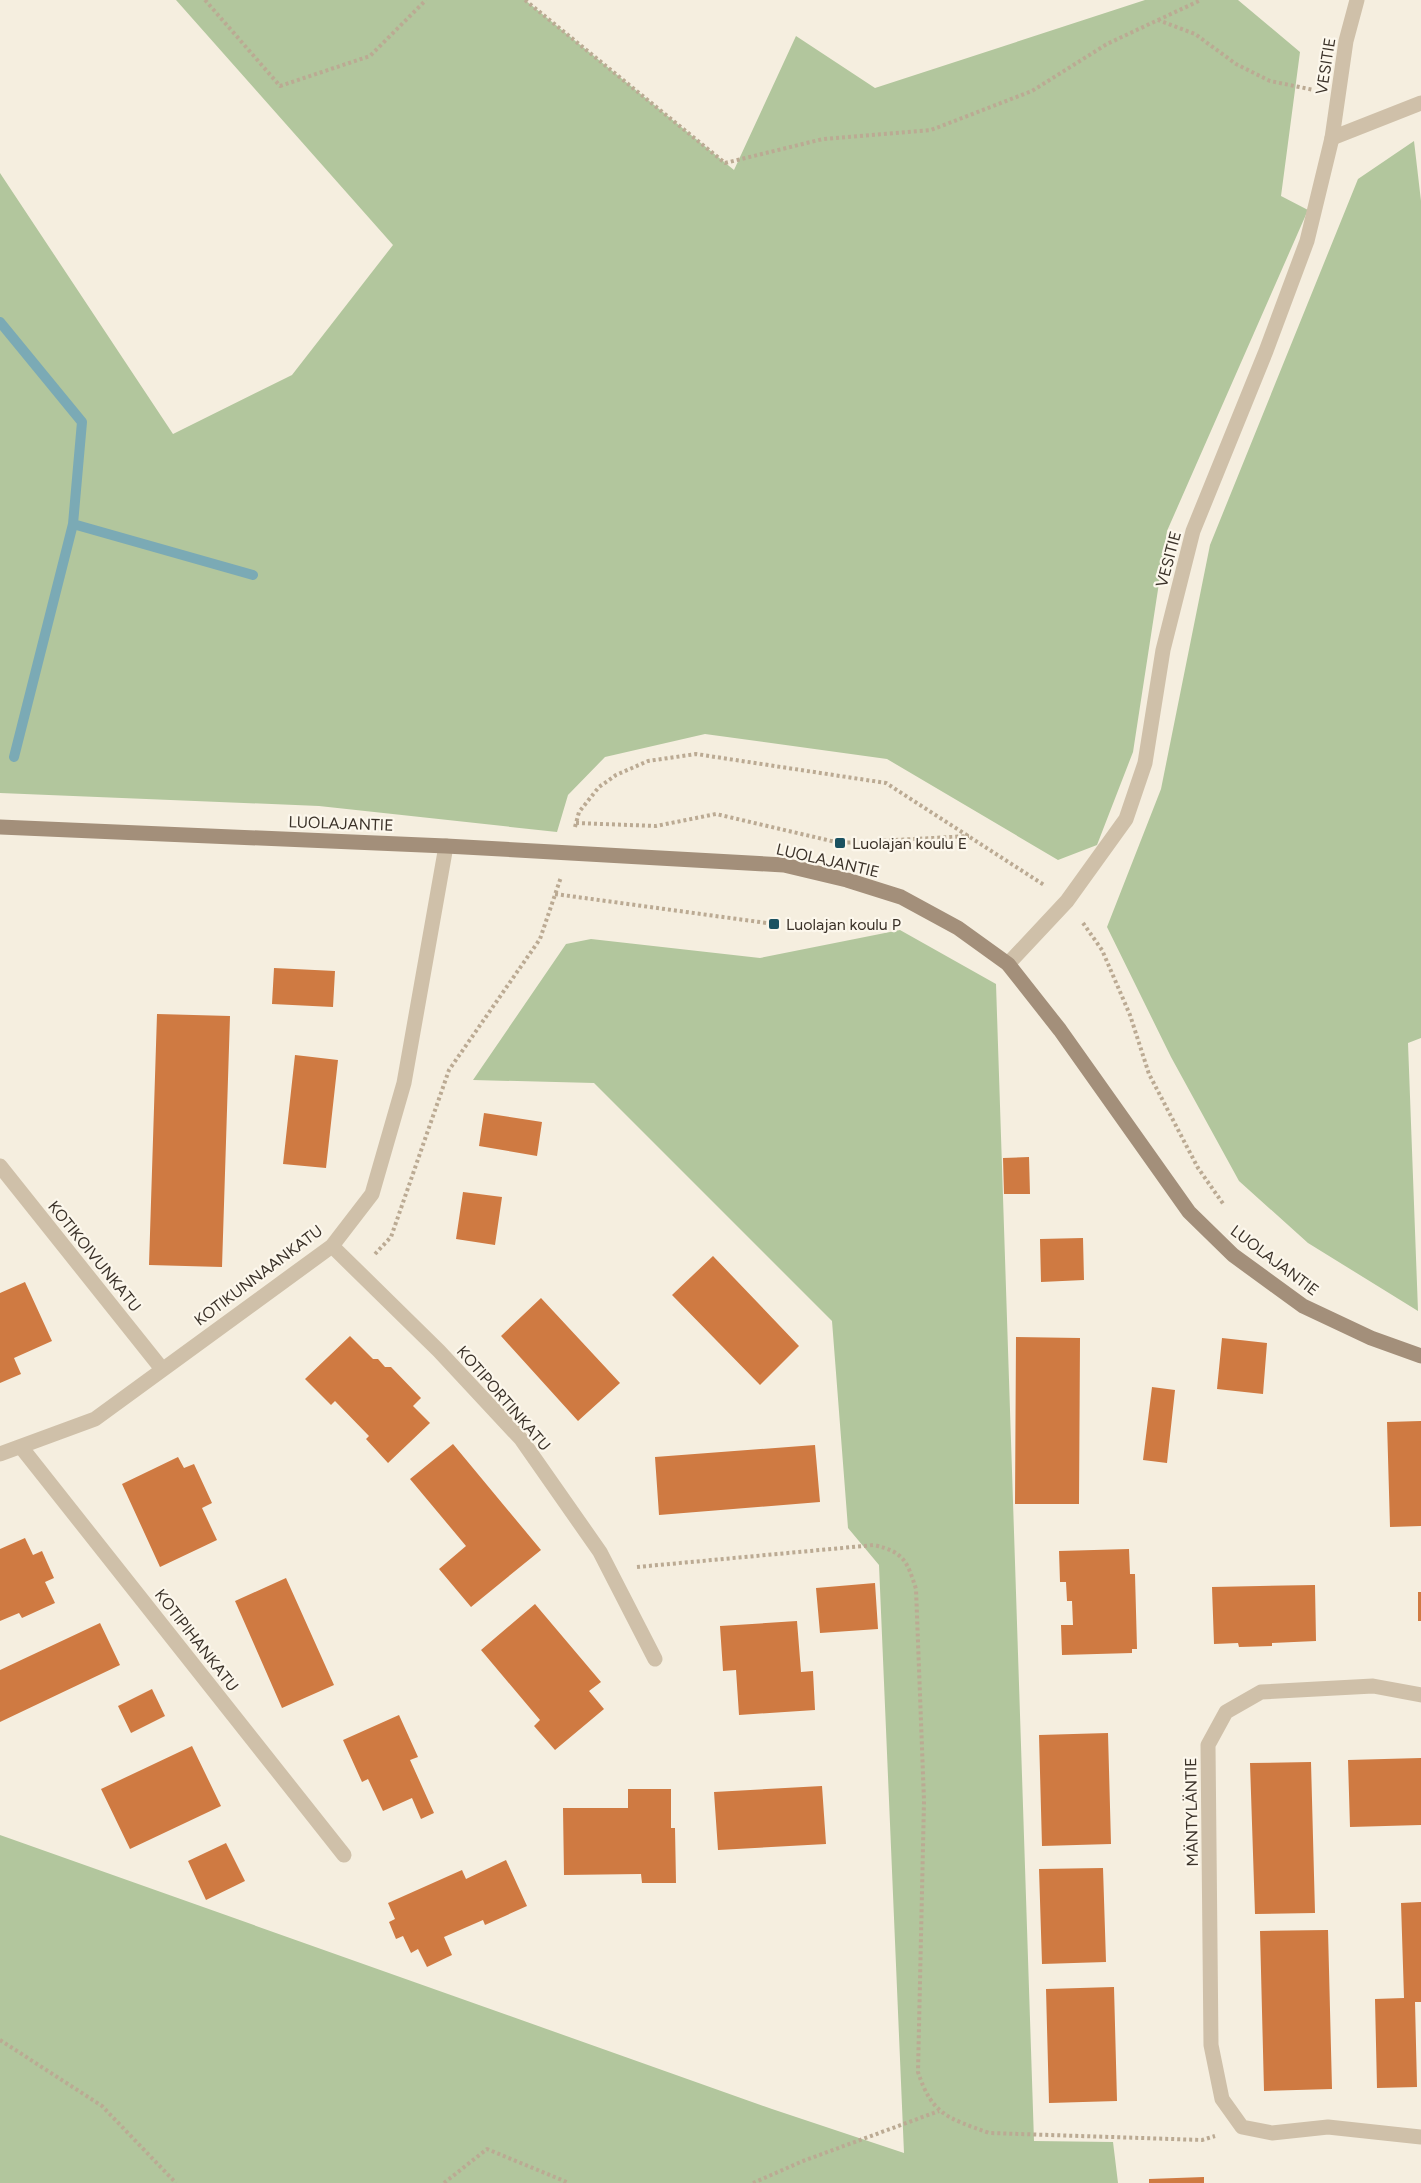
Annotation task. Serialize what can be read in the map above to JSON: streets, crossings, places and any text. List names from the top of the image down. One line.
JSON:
{"streets":{"main road":["LUOLAJANTIE"],"street":["VESITIE","KOTIKOIVUNKATU","KOTIKUNNAANKATU","KOTIPORTINKATU","KOTIPIHANKATU","MÄNTYLÄNTIE"]},"crossings":[["VESITIE","LUOLAJANTIE"],["LUOLAJANTIE","KOTIKUNNAANKATU"],["KOTIKOIVUNKATU","KOTIKUNNAANKATU"],["KOTIKUNNAANKATU","KOTIPORTINKATU"],["KOTIKUNNAANKATU","KOTIPIHANKATU"]],"places":{"transit":["Luolajan koulu E","Luolajan koulu P"]}}
